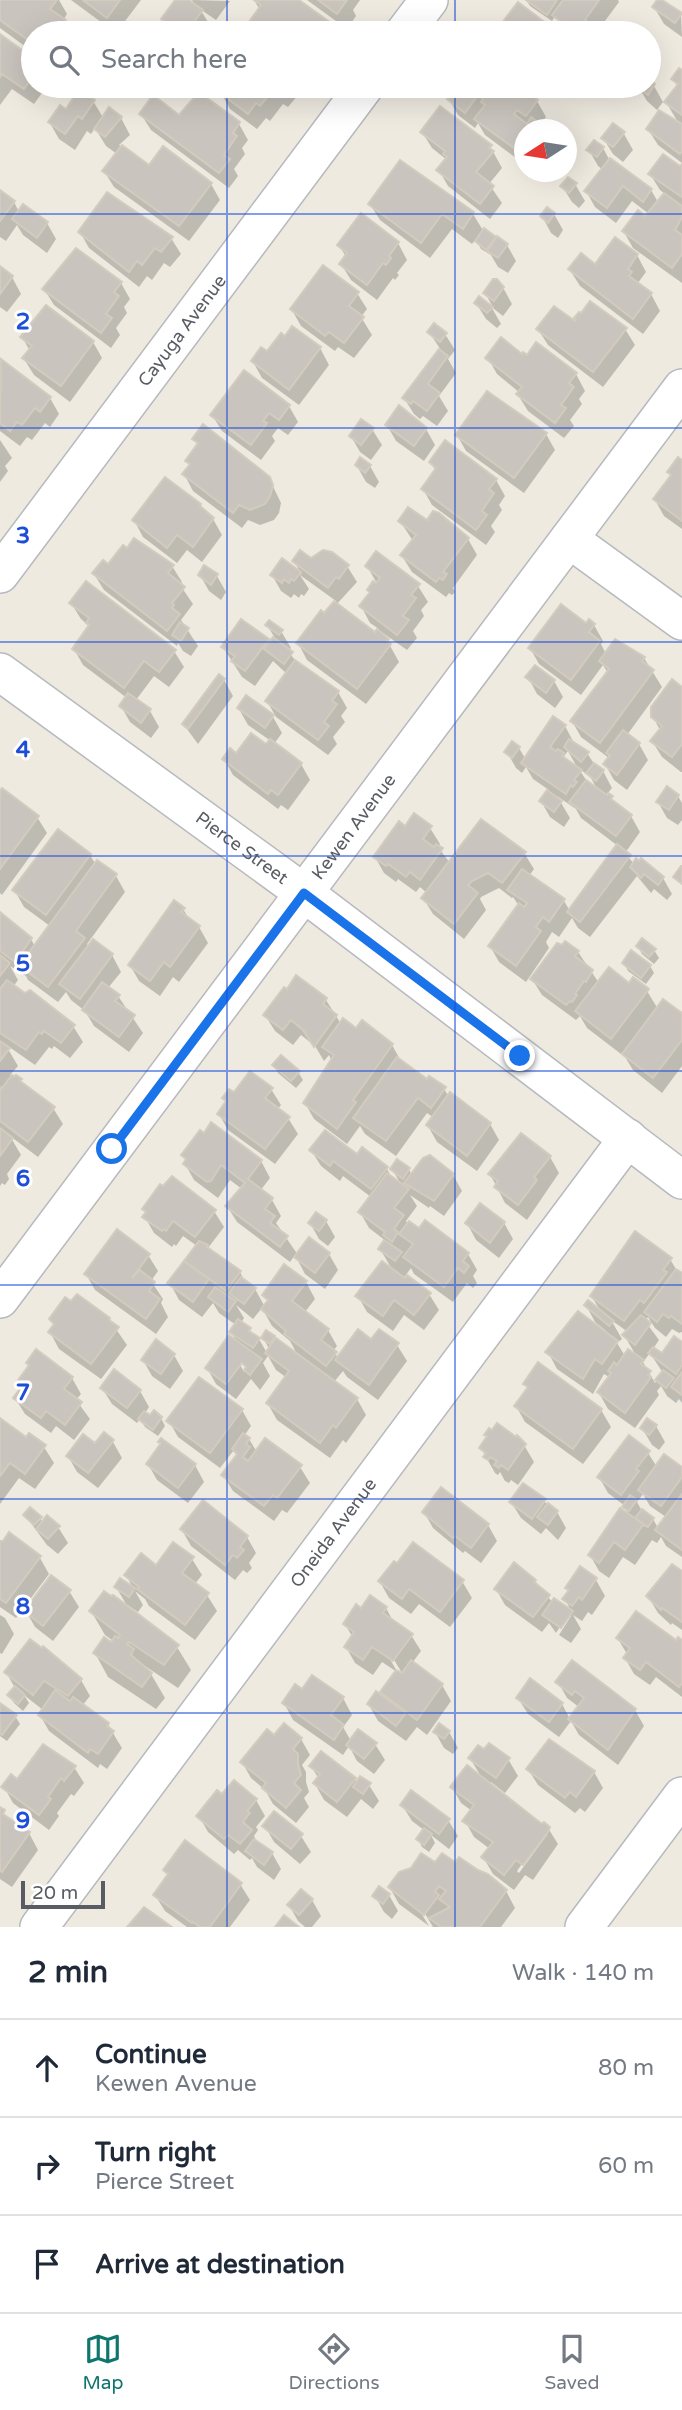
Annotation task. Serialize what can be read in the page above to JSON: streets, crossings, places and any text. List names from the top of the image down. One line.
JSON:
{"streets":{"street":["Cayuga Avenue","Kewen Avenue","Pierce Street","Oneida Avenue"]},"crossings":[["Kewen Avenue","Pierce Street"],["Pierce Street","Oneida Avenue"]],"scale_bar":"20 m","north":"left","page":{"search":"Search here","scale":"20 m","heading":["2 min","Walk · 140 m"],"list":[["Continue","Kewen Avenue","80 m"],["Turn right","Pierce Street","60 m"],"Arrive at destination"],"nav":["Map","Directions","Saved"]},"grid":{"rows":["2","3","4","5","6","7","8","9"]}}
